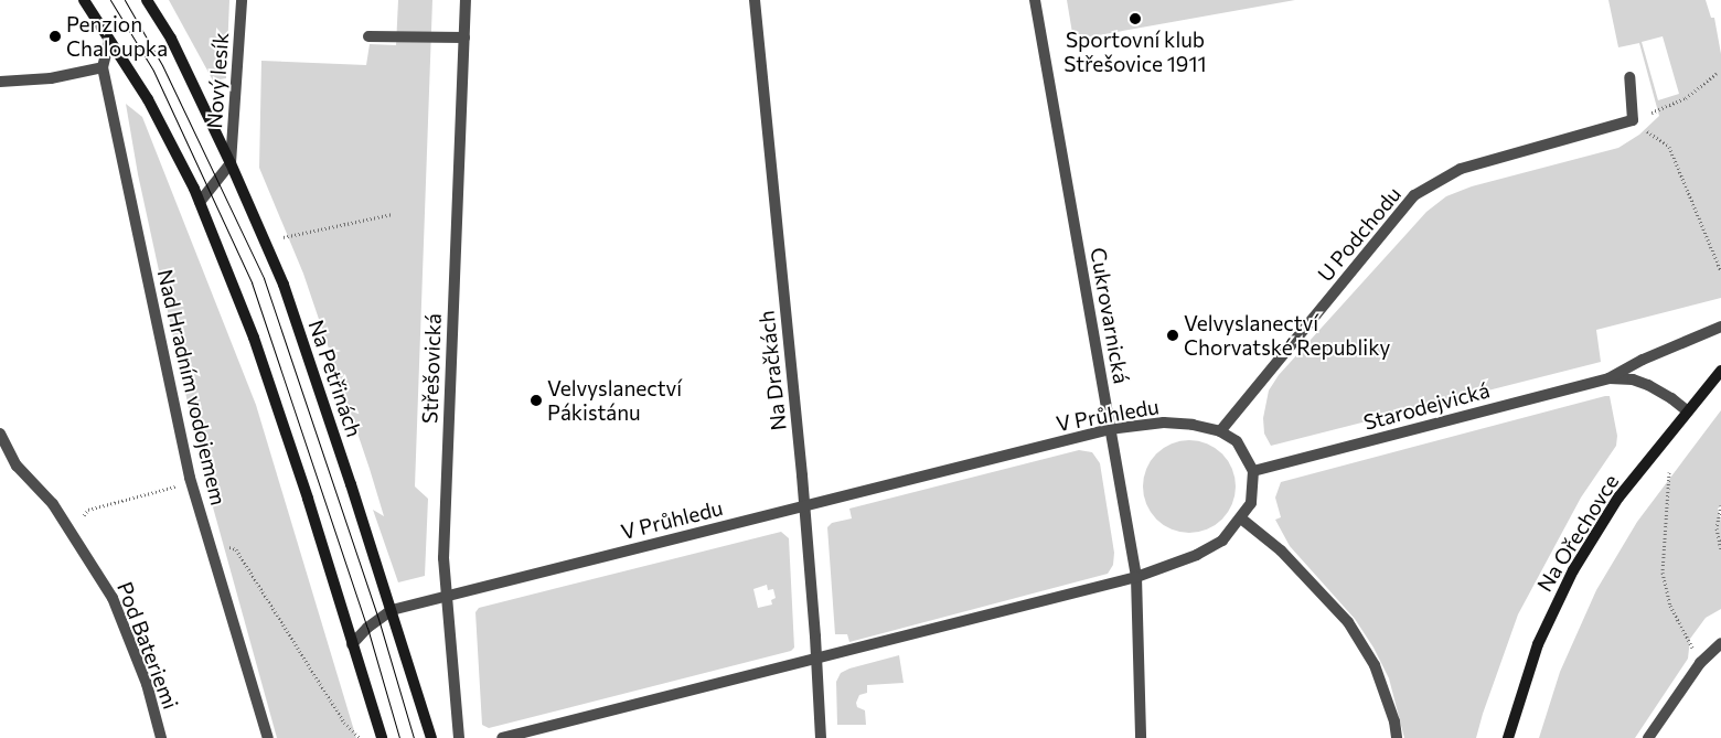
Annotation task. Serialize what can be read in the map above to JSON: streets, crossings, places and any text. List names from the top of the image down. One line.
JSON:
{"streets":{"street":["Nový lesík","U Podchodu","Cukrovarnická","Střešovická","Na Dračkách","Na Petřinách","Nad Hradním vodojemem","Starodejvická","V Průhledu","Na Ořechovce","Pod Bateriemi"]},"crossings":[["Nový lesík","Na Petřinách"],["U Podchodu","V Průhledu"],["Cukrovarnická","V Průhledu"],["Střešovická","V Průhledu"],["Na Dračkách","V Průhledu"],["Na Petřinách","V Průhledu"],["Starodejvická","V Průhledu"],["Starodejvická","Na Ořechovce"]],"places":["Sportovní klub Střešovice 1911","Penzion Chaloupka","Velvyslanectví Chorvatské Republiky","Velvyslanectví Pákistánu"]}
